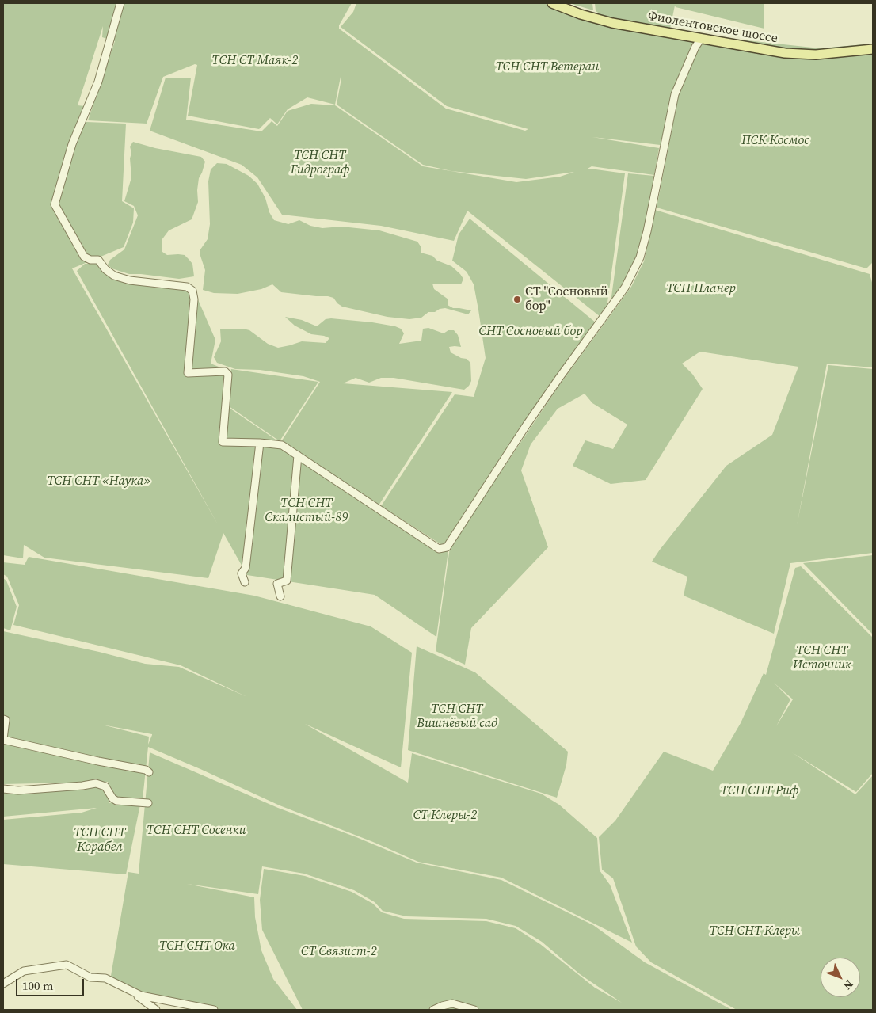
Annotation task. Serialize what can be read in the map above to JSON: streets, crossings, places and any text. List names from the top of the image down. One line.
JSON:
{"streets":{"main road":["Фиолентовское шоссе"]},"parks":["ТСН СТ Маяк-2","ТСН СНТ Ветеран","ПСК Космос","ТСН СНТ Гидрограф","ТСН Планер","СНТ Сосновый бор","ТСН СНТ «Наука»","ТСН СНТ Скалистый-89","ТСН СНТ Источник","ТСН СНТ Вишнёвый сад","ТСН СНТ Риф","СТ Клеры-2","ТСН СНТ Сосенки","ТСН СНТ Корабел","ТСН СНТ Клеры","ТСН СНТ Ока","СТ Связист-2"],"places":["СТ \"Сосновый бор\""],"scale_bar":"100 m","north":"bottom right"}
